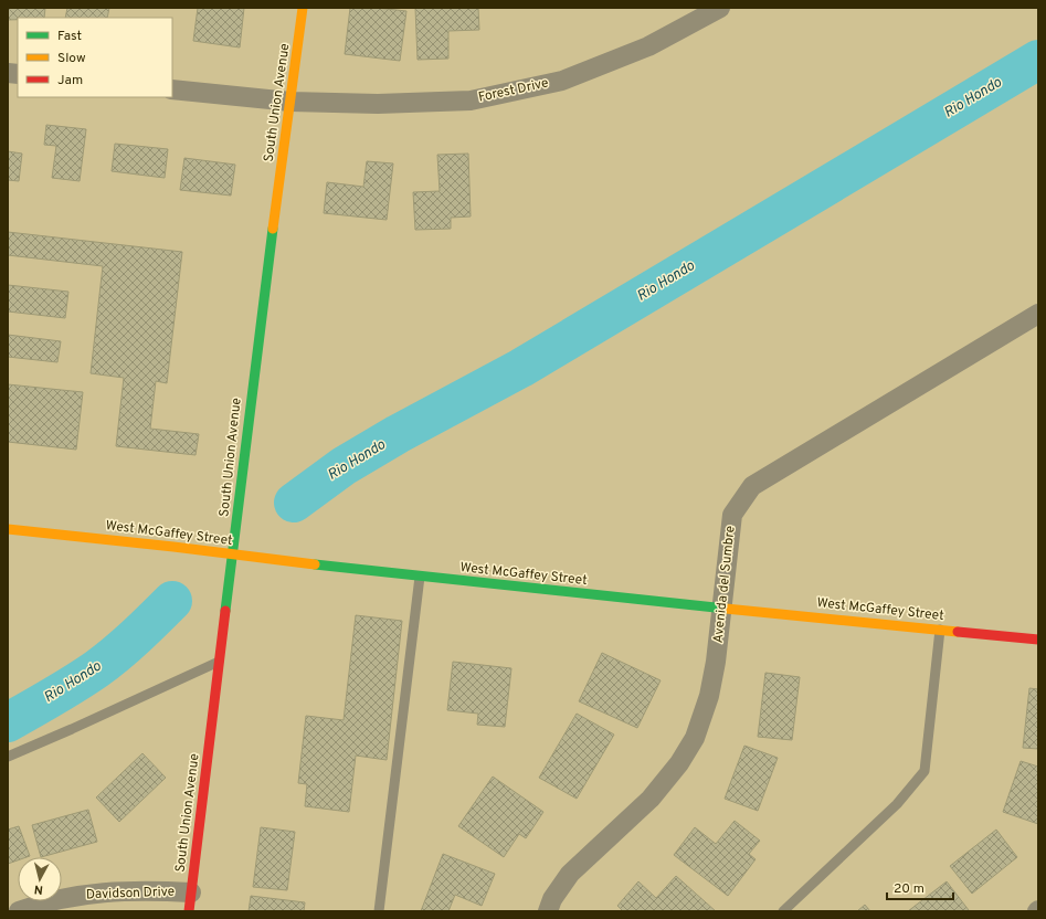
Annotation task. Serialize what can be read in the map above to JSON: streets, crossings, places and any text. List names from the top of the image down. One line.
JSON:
{"streets":{"main road":["South Union Avenue","West McGaffey Street"],"street":["Forest Drive","Avenida del Sumbre","Davidson Drive"]},"crossings":[["Forest Drive","South Union Avenue"],["South Union Avenue","West McGaffey Street"],["South Union Avenue","Davidson Drive"],["West McGaffey Street","Avenida del Sumbre"]],"water":["Rio Hondo"],"legend":["Fast","Slow","Jam"],"scale_bar":"20 m","north":"bottom"}
